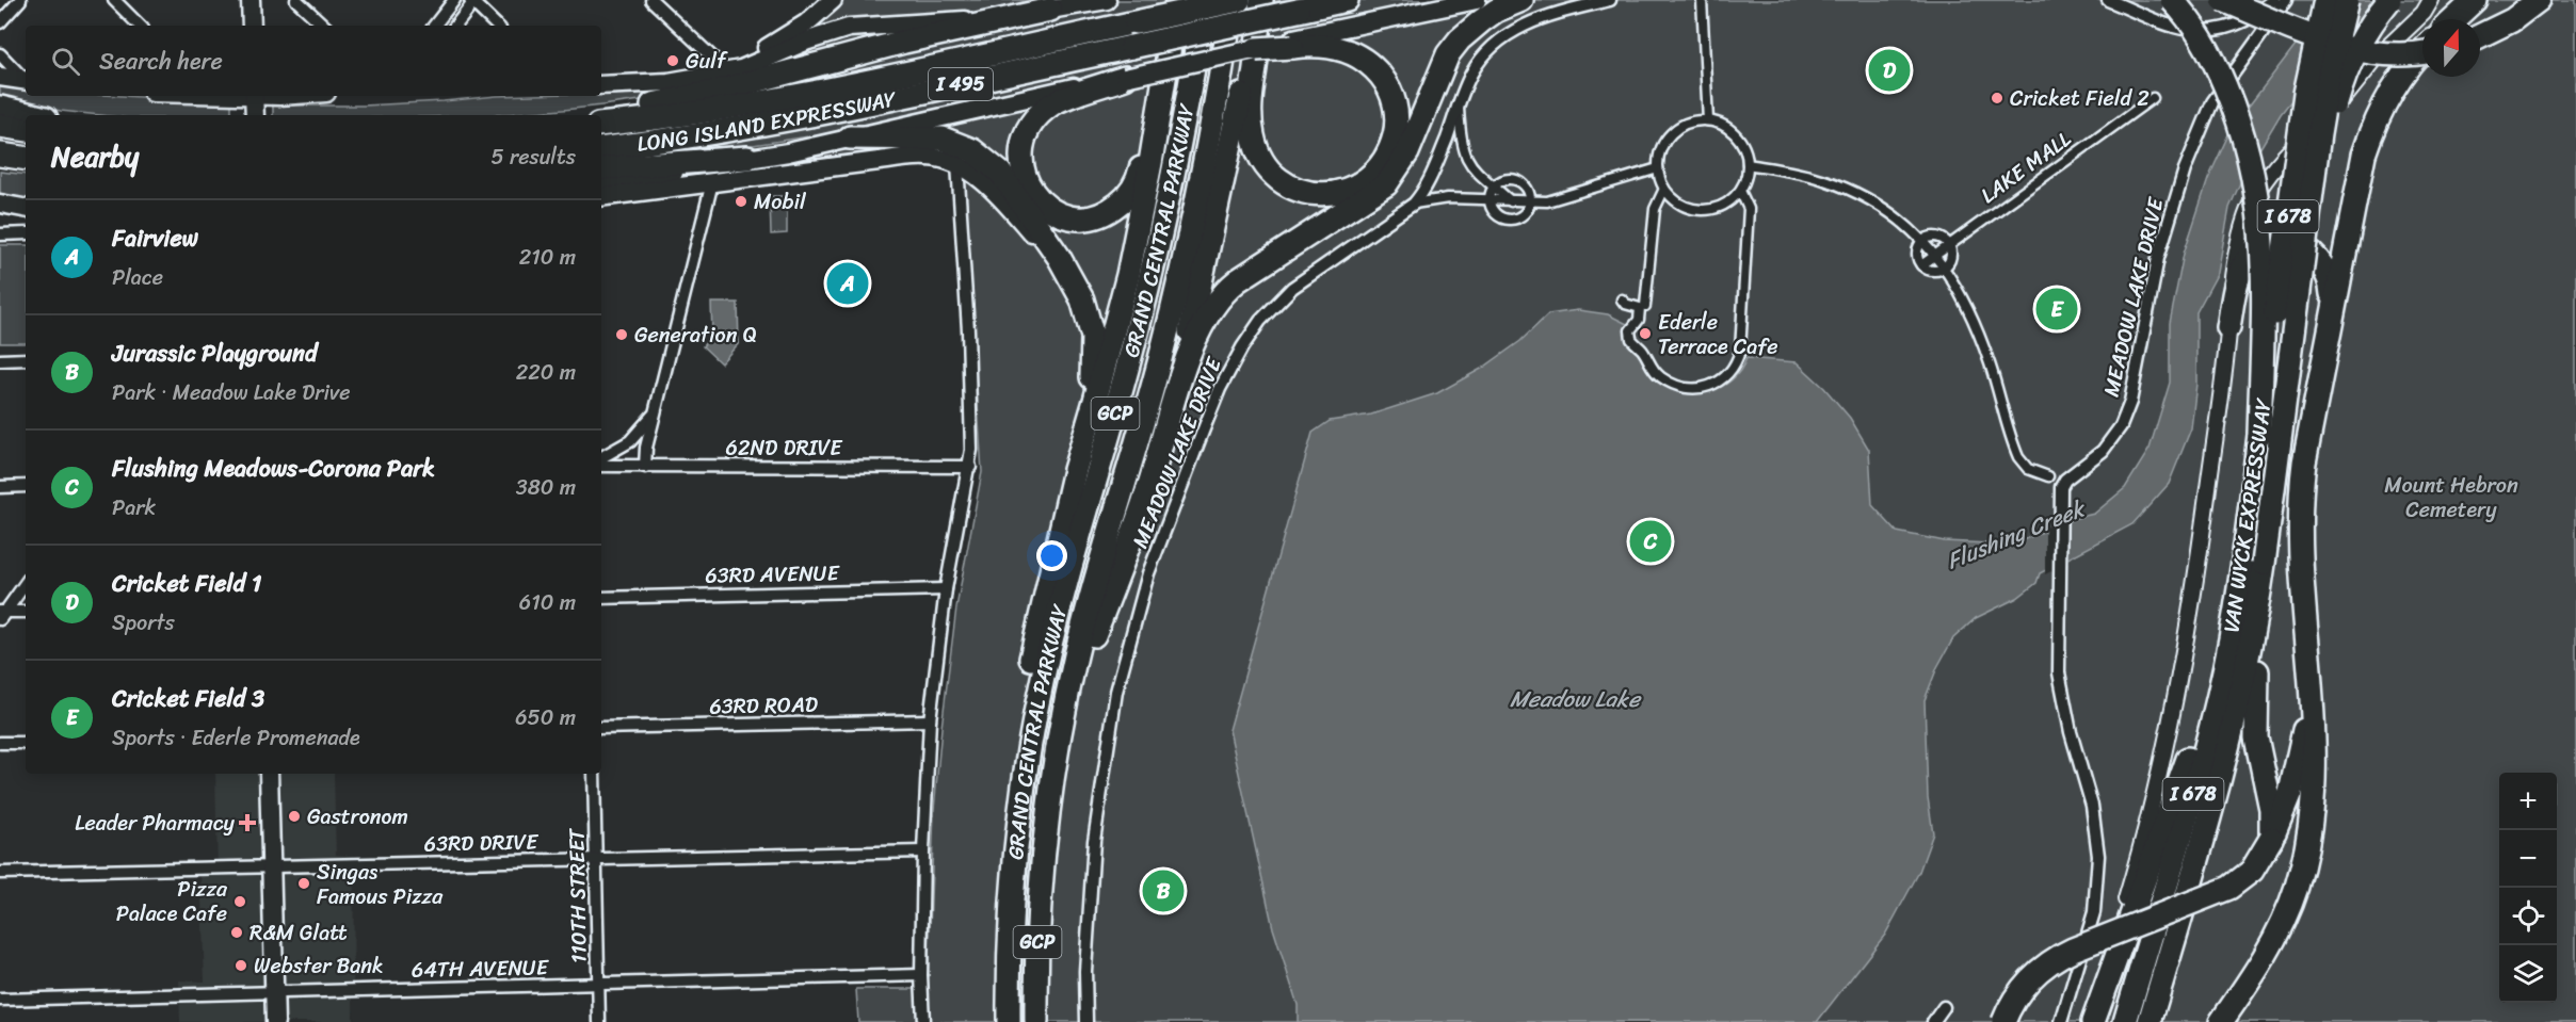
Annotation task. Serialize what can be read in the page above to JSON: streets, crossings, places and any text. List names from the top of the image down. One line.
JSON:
{"streets":{"highway":["I 495","LONG ISLAND EXPRESSWAY","I 678","GRAND CENTRAL PARKWAY","GCP","VAN WYCK EXPRESSWAY"],"street":["LAKE MALL","MEADOW LAKE DRIVE","62ND DRIVE","63RD AVENUE","63RD ROAD","63RD DRIVE","110TH STREET","64TH AVENUE"]},"crossings":[["63RD DRIVE","110TH STREET"],["110TH STREET","64TH AVENUE"]],"water":["Flushing Creek","Meadow Lake"],"parks":["Mount Hebron Cemetery"],"places":{"other":["Gulf","Cricket Field 2","Mobil","Ederle Terrace Cafe","Generation Q","Gastronom","Singas Famous Pizza","Pizza Palace Cafe","R&M Glatt","Webster Bank"],"health":["Leader Pharmacy"]},"north":"top","page":{"search":"Search here","pins":["D","A","E","C","B"],"heading":["Nearby","5 results"],"list":[{"mark":"A","name":"Fairview","note":"Place","value":"210 m"},{"mark":"B","name":"Jurassic Playground","note":"Park · Meadow Lake Drive","value":"220 m"},{"mark":"C","name":"Flushing Meadows-Corona Park","note":"Park","value":"380 m"},{"mark":"D","name":"Cricket Field 1","note":"Sports","value":"610 m"},{"mark":"E","name":"Cricket Field 3","note":"Sports · Ederle Promenade","value":"650 m"}],"map_buttons":["+","−"]}}
